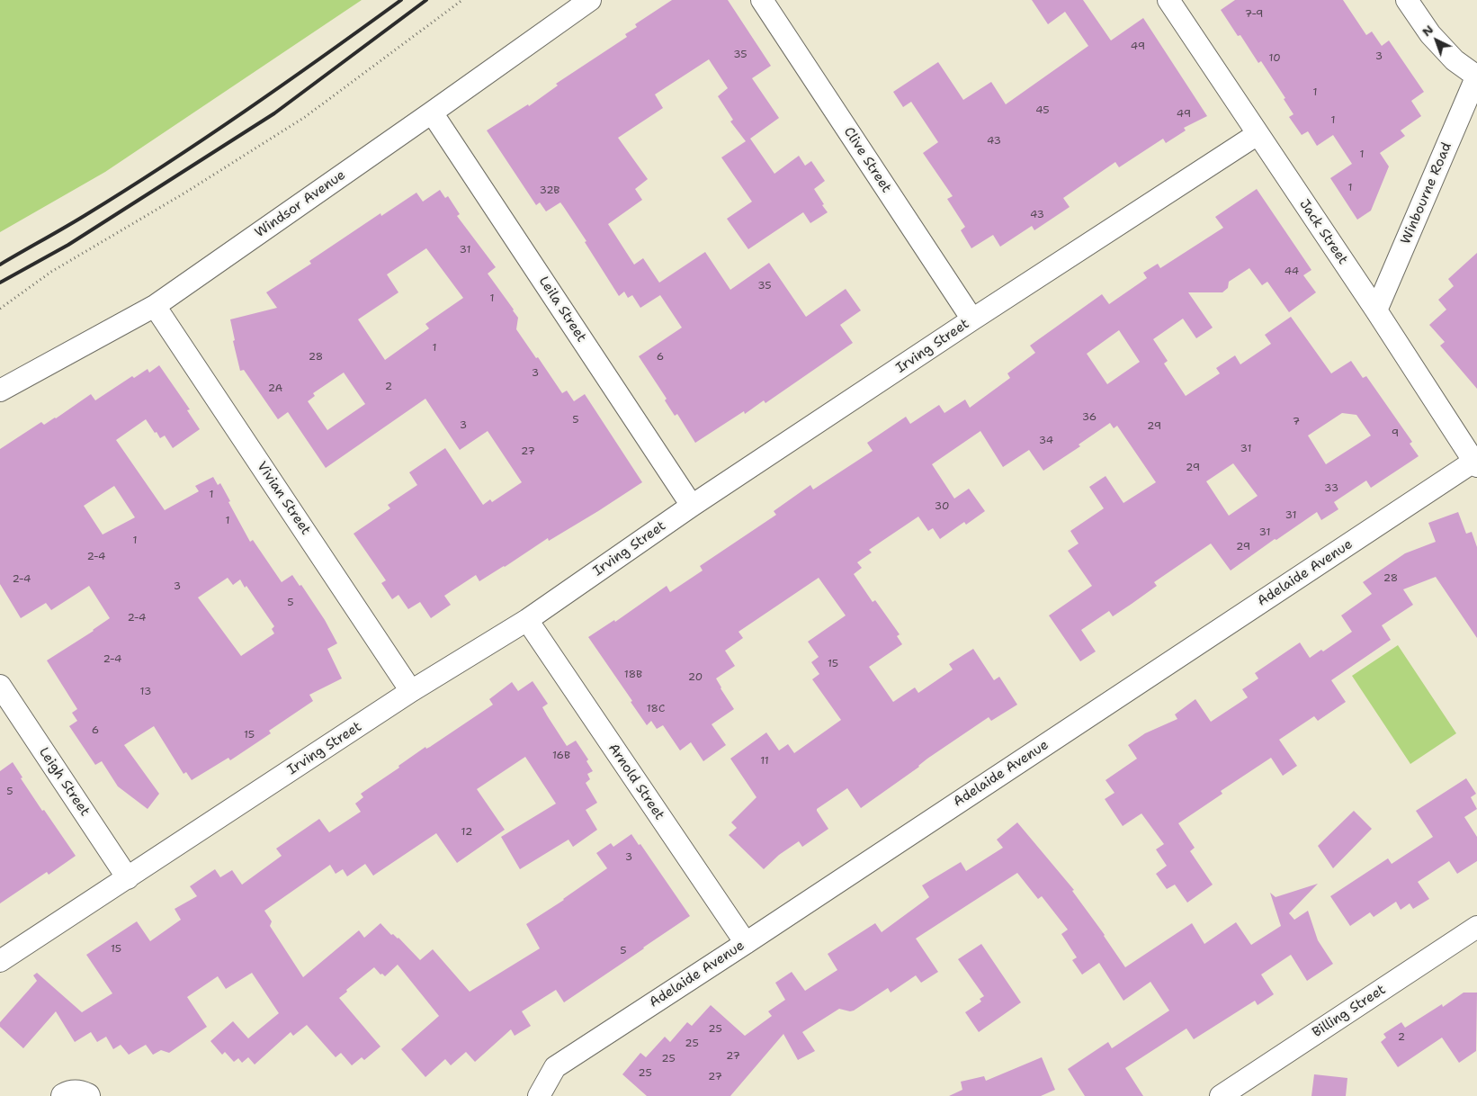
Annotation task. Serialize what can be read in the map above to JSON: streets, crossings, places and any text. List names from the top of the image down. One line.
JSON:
{"streets":{"street":["Clive Street","Winbourne Road","Windsor Avenue","Jack Street","Leila Street","Irving Street","Vivian Street","Adelaide Avenue","Leigh Street","Arnold Street","Billing Street"]},"crossings":[["Clive Street","Irving Street"],["Winbourne Road","Jack Street"],["Windsor Avenue","Leila Street"],["Windsor Avenue","Vivian Street"],["Jack Street","Irving Street"],["Jack Street","Adelaide Avenue"],["Leila Street","Irving Street"],["Irving Street","Vivian Street"],["Irving Street","Leigh Street"],["Irving Street","Arnold Street"],["Adelaide Avenue","Arnold Street"]],"house_numbers":["7-9","49","35","3","10","1","45","49","1","43","1","1","32B","43","31","44","35","1","1","28","6","3","2","2A","36","5","7","3","29","9","34","31","27","29","33","1","30","31","1","31","1","29","2-4","28","2-4","3","5","2-4","2-4","15","18B","20","13","18C","6","15","16B","11","5","12","3","15","5","25","2","25","27","25","25","27"],"north":"top left"}
